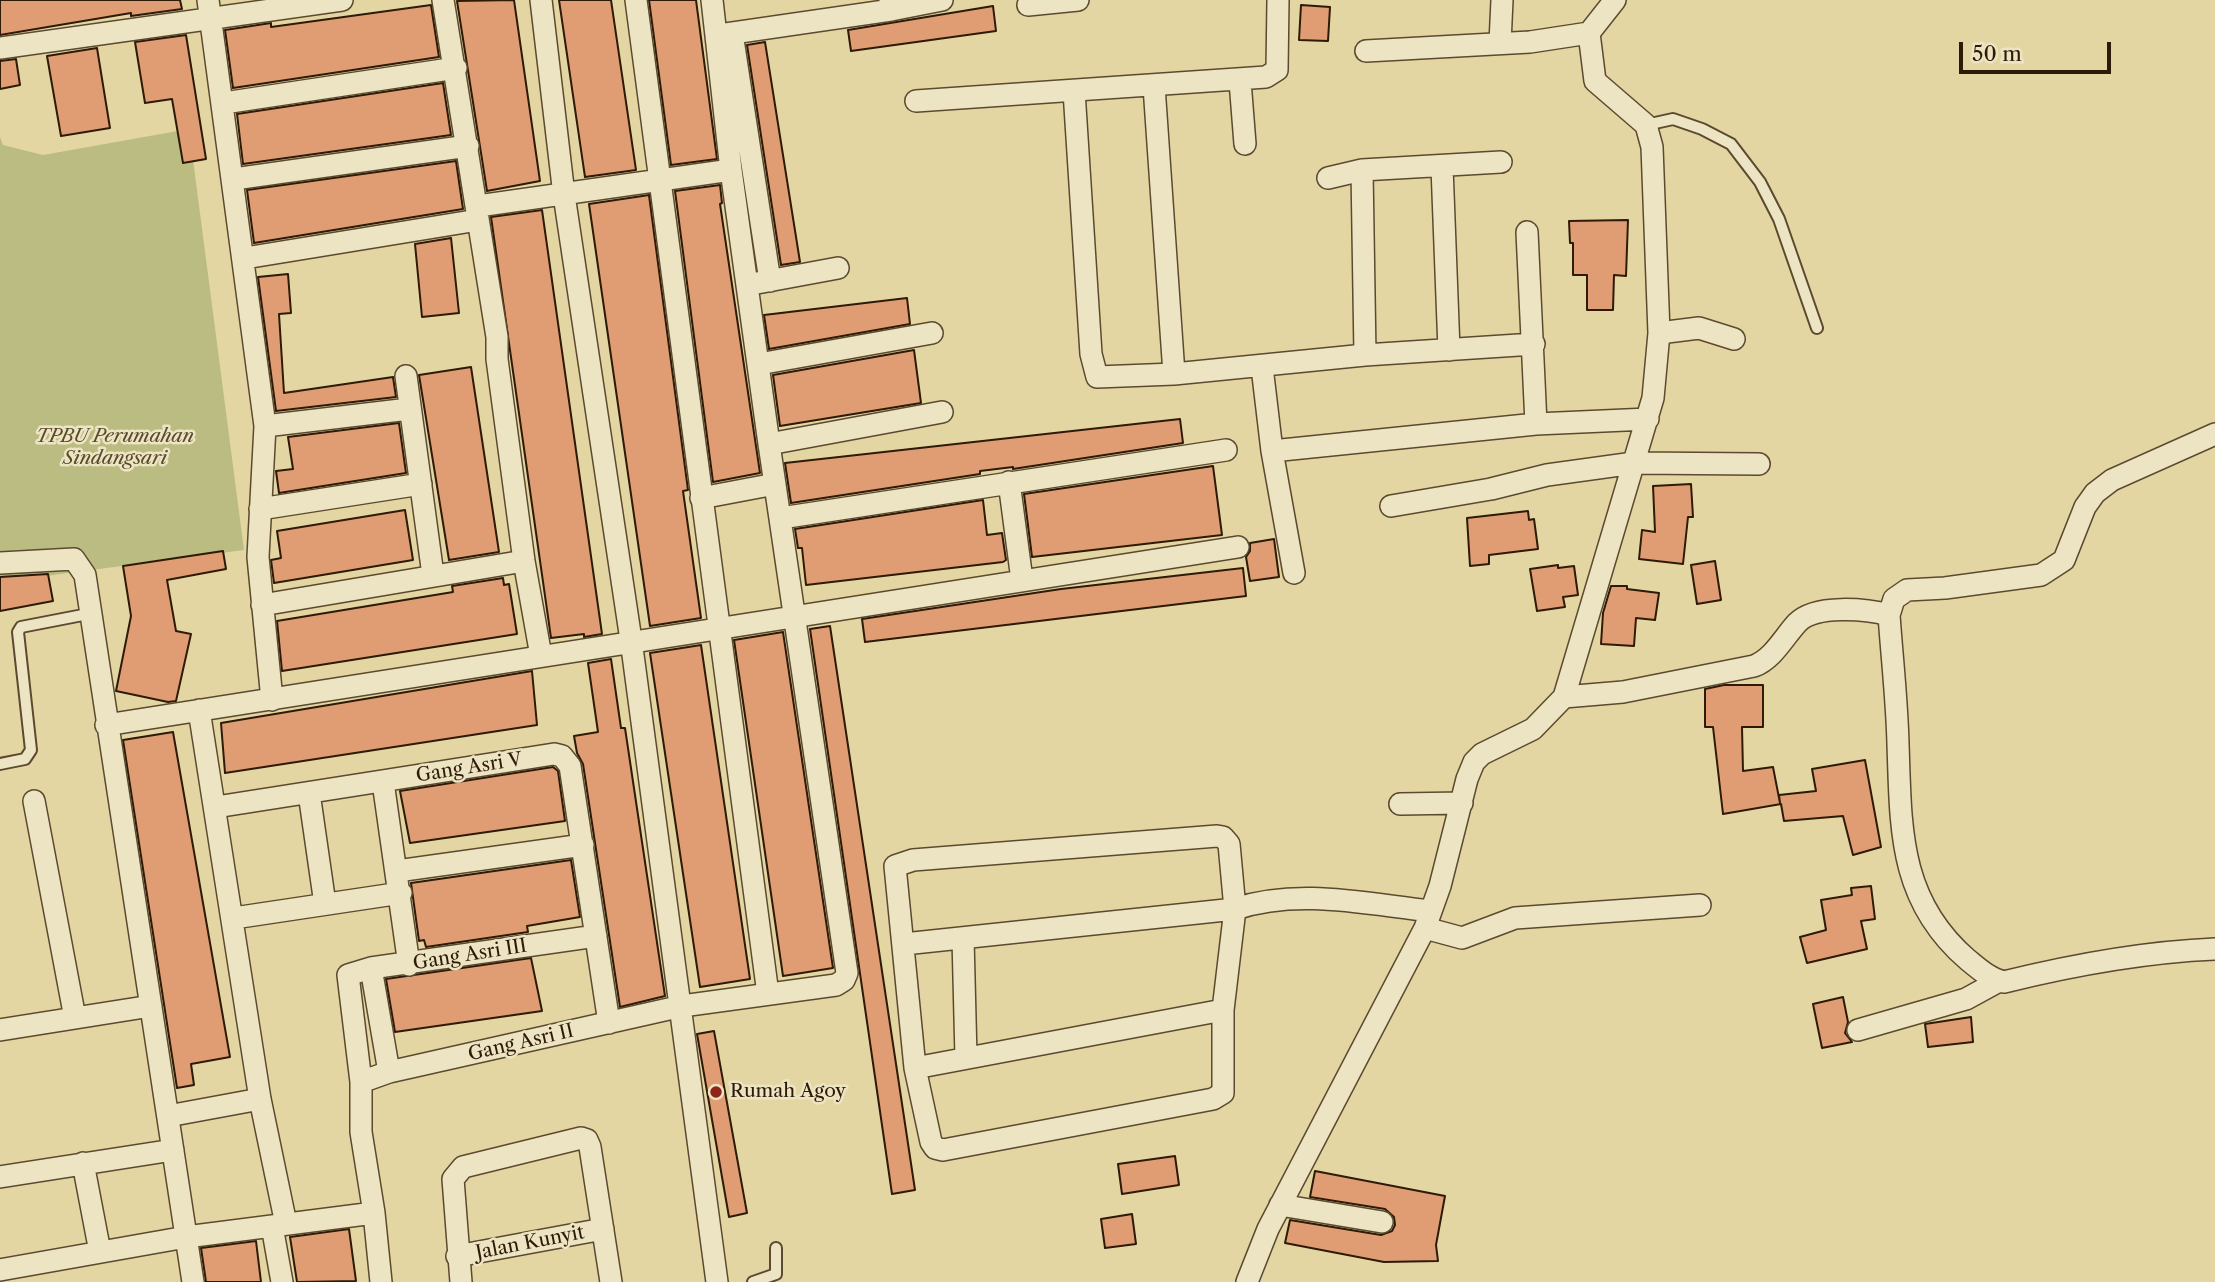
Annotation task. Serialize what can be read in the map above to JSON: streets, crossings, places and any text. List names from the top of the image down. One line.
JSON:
{"streets":{"street":["Gang Asri V","Gang Asri III","Gang Asri II","Jalan Kunyit"]},"crossings":[["Gang Asri III","Gang Asri II"]],"parks":["TPBU Perumahan Sindangsari"],"places":["Rumah Agoy"],"scale_bar":"50 m"}
